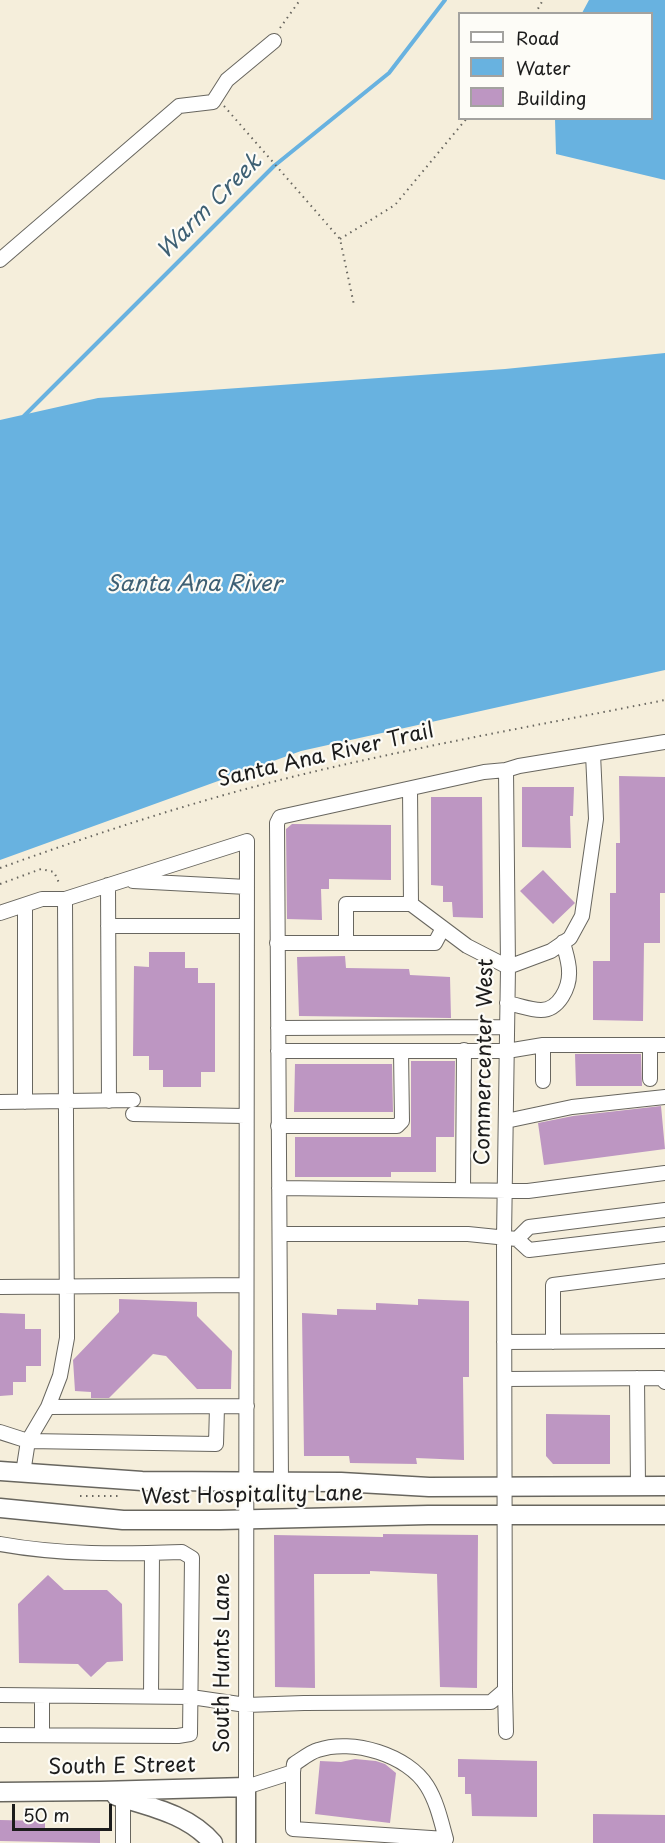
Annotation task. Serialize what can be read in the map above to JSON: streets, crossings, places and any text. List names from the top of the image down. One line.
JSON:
{"streets":{"main road":["West Hospitality Lane","South Hunts Lane","South E Street"],"street":["Commercenter West"],"path":["Santa Ana River Trail"]},"crossings":[["Commercenter West","West Hospitality Lane"],["West Hospitality Lane","South Hunts Lane"],["South Hunts Lane","South E Street"]],"water":["Warm Creek","Santa Ana River"],"legend":["Road","Water","Building"],"scale_bar":"50 m"}
